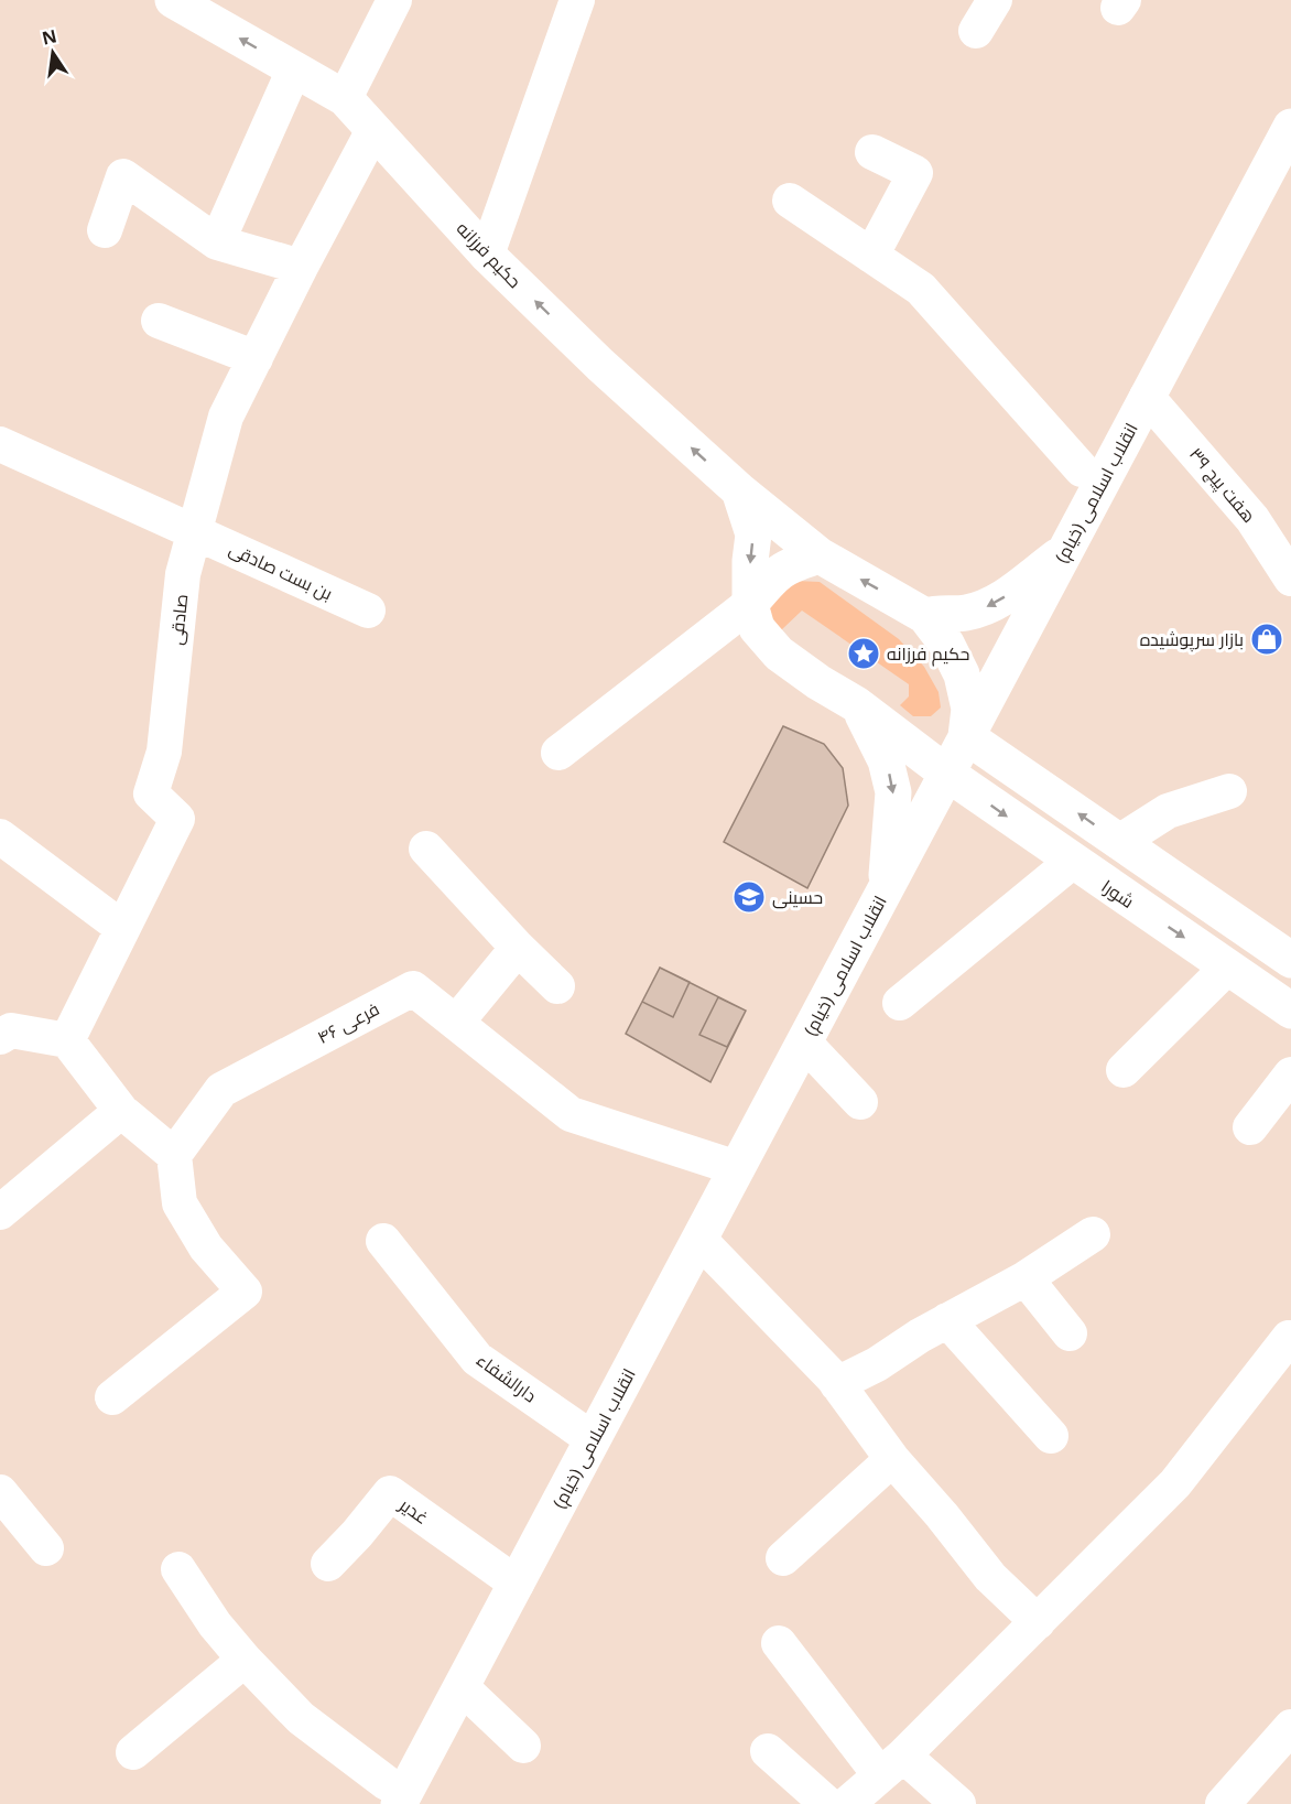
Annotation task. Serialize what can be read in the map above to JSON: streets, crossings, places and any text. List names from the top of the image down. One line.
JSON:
{"streets":{"main road":["حکیم فرزانه","انقلاب اسلامی (خیام)","شورا"],"street":["هفت پیچ ۳۹","بن بست صادقی","صادقی","فرعی ۴۶","دارالشفاء","غدیر"]},"crossings":[["حکیم فرزانه","صادقی"],["هفت پیچ ۳۹","انقلاب اسلامی (خیام)"],["انقلاب اسلامی (خیام)","شورا"],["انقلاب اسلامی (خیام)","فرعی ۴۶"],["انقلاب اسلامی (خیام)","دارالشفاء"],["انقلاب اسلامی (خیام)","غدیر"],["بن بست صادقی","صادقی"]],"one_way":["حکیم فرزانه"],"places":{"shop":["بازار سرپوشیده"],"place":["حکیم فرزانه"],"school or university":["حسینی"]},"north":"top"}
